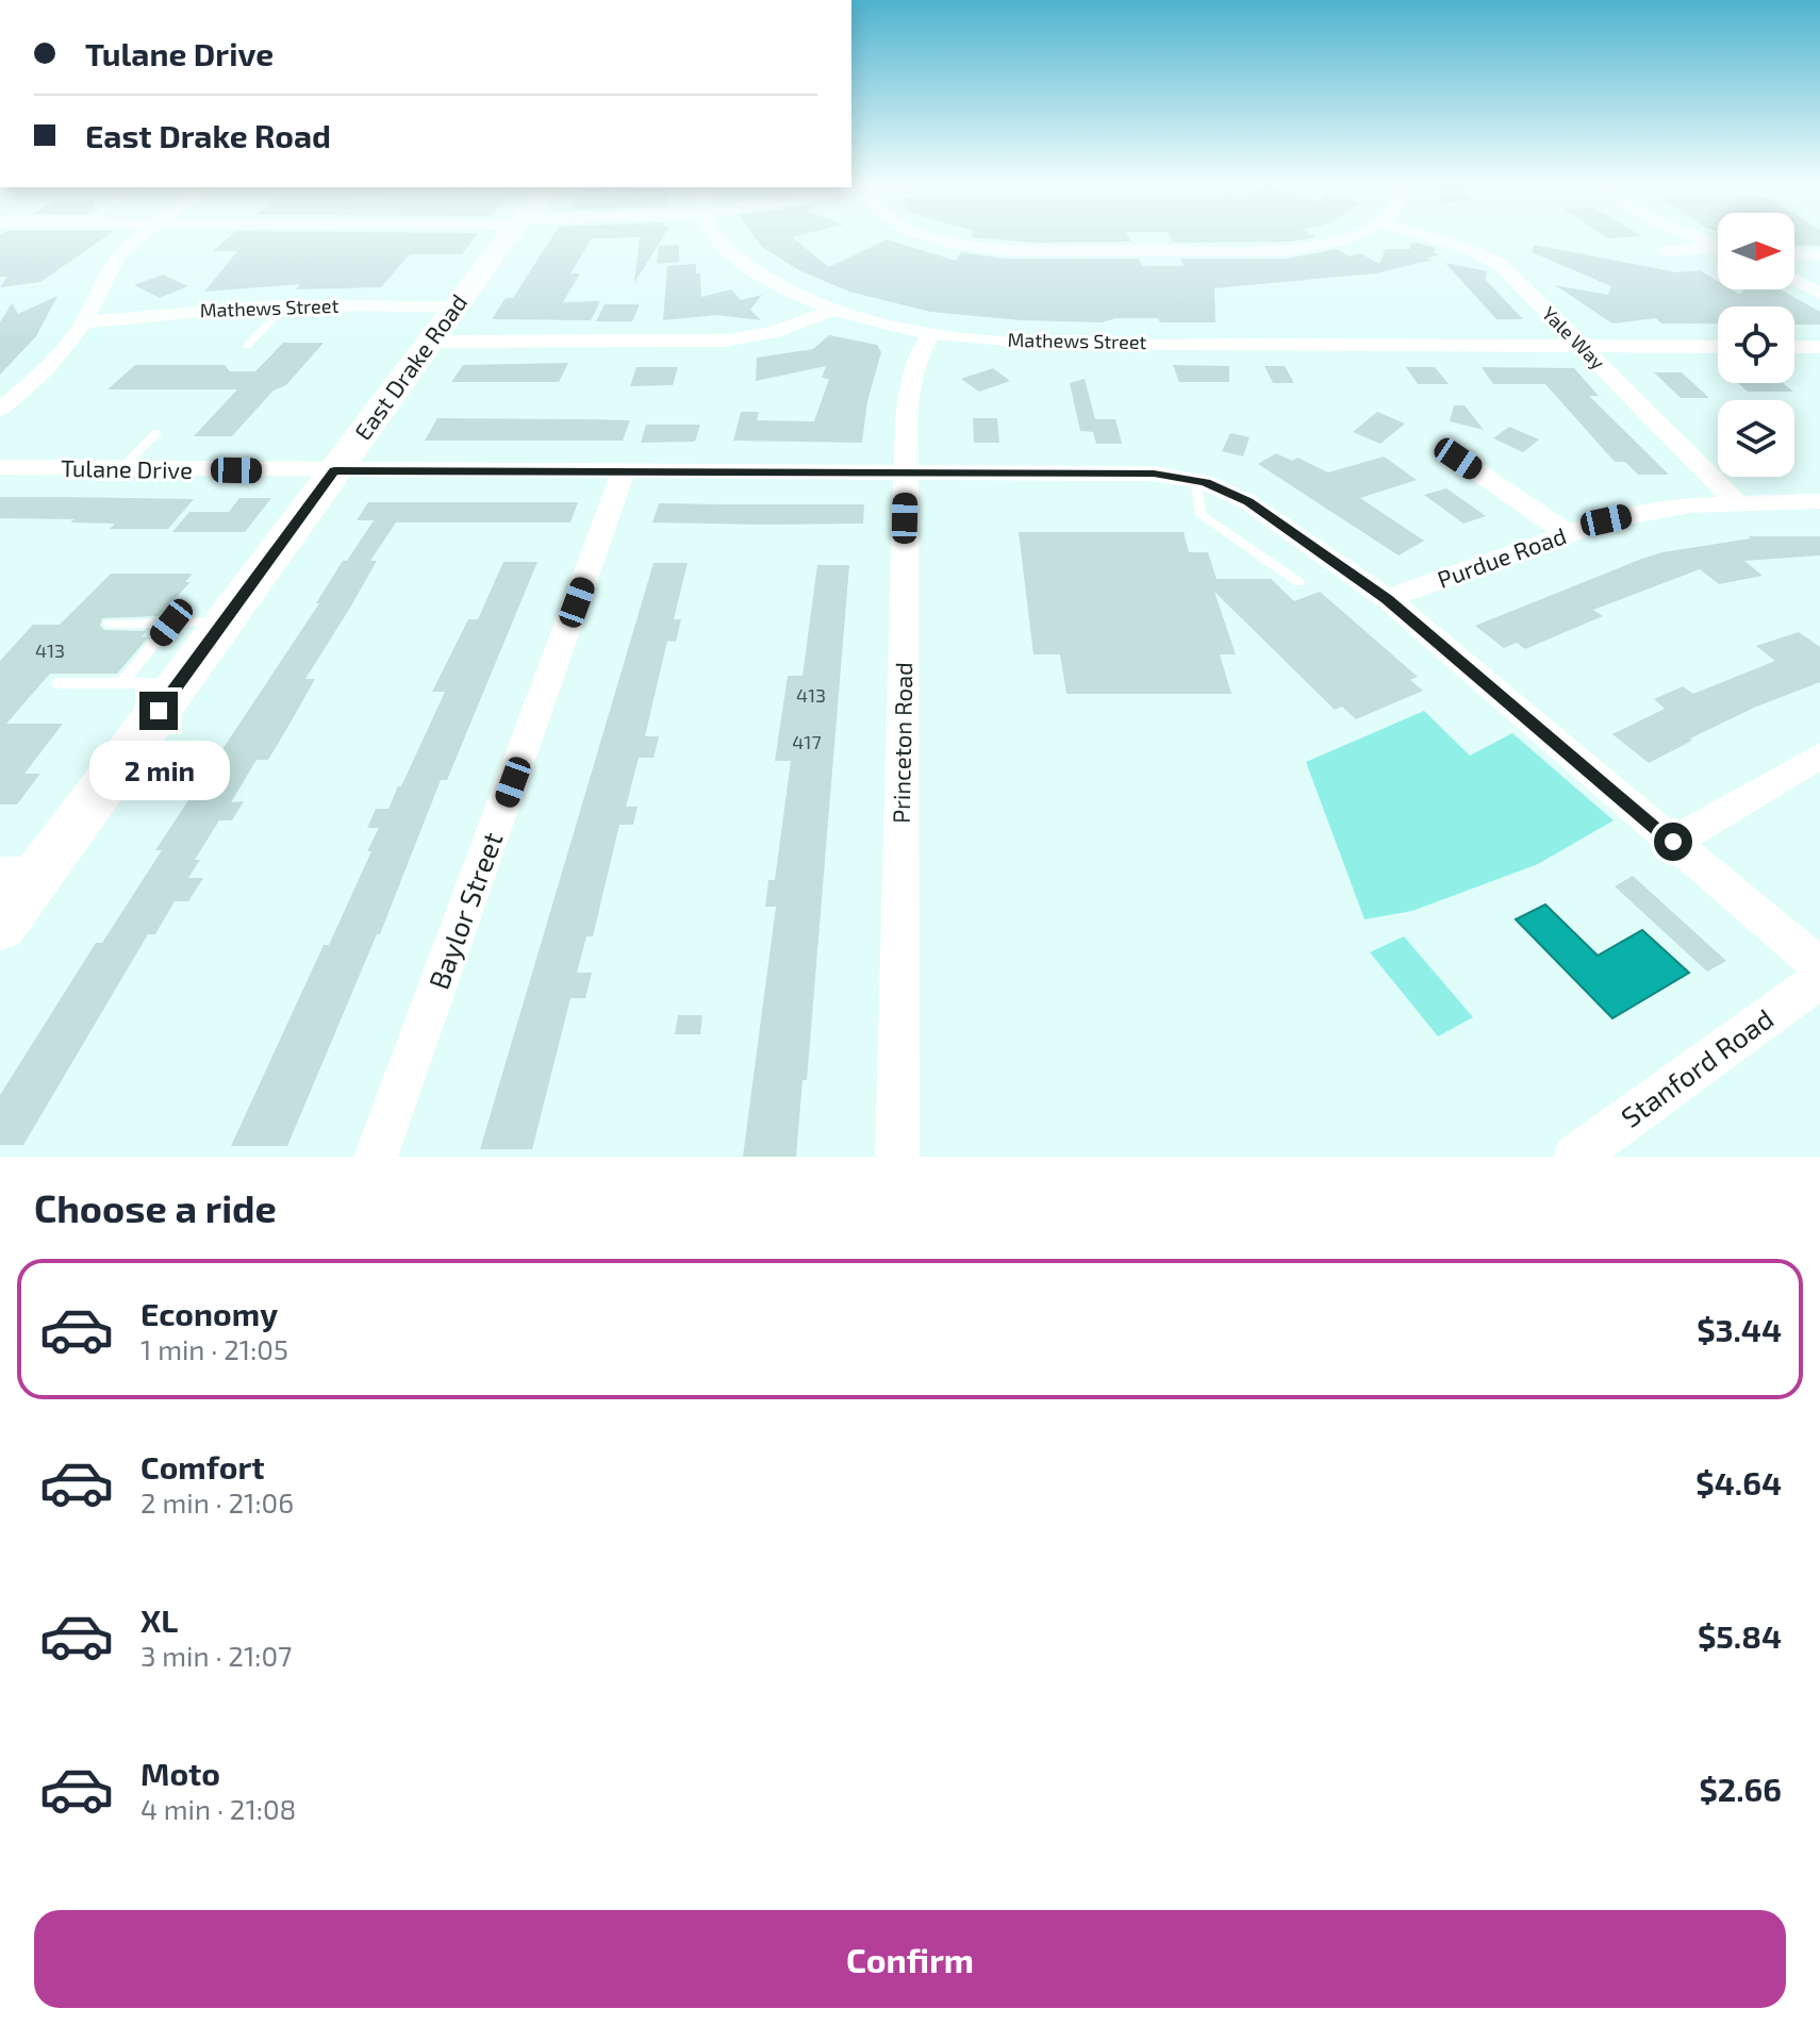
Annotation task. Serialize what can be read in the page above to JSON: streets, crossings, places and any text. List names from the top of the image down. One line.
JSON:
{"streets":{"main road":["East Drake Road"],"street":["Mathews Street","Yale Way","Tulane Drive","Purdue Road","Princeton Road","Baylor Street","Stanford Road"]},"crossings":[["Mathews Street","Yale Way"],["Mathews Street","East Drake Road"],["Mathews Street","Princeton Road"],["Yale Way","Purdue Road"],["East Drake Road","Tulane Drive"],["Tulane Drive","Purdue Road"],["Tulane Drive","Princeton Road"],["Tulane Drive","Baylor Street"]],"house_numbers":["413","413","417"],"north":"right","page":{"banner":["Tulane Drive","East Drake Road"],"bubble":"2 min","heading":"Choose a ride","list":[{"name":"Economy","note":"1 min · 21:05","value":"$3.44"},{"name":"Comfort","note":"2 min · 21:06","value":"$4.64"},{"name":"XL","note":"3 min · 21:07","value":"$5.84"},{"name":"Moto","note":"4 min · 21:08","value":"$2.66"}],"buttons":"Confirm"}}
